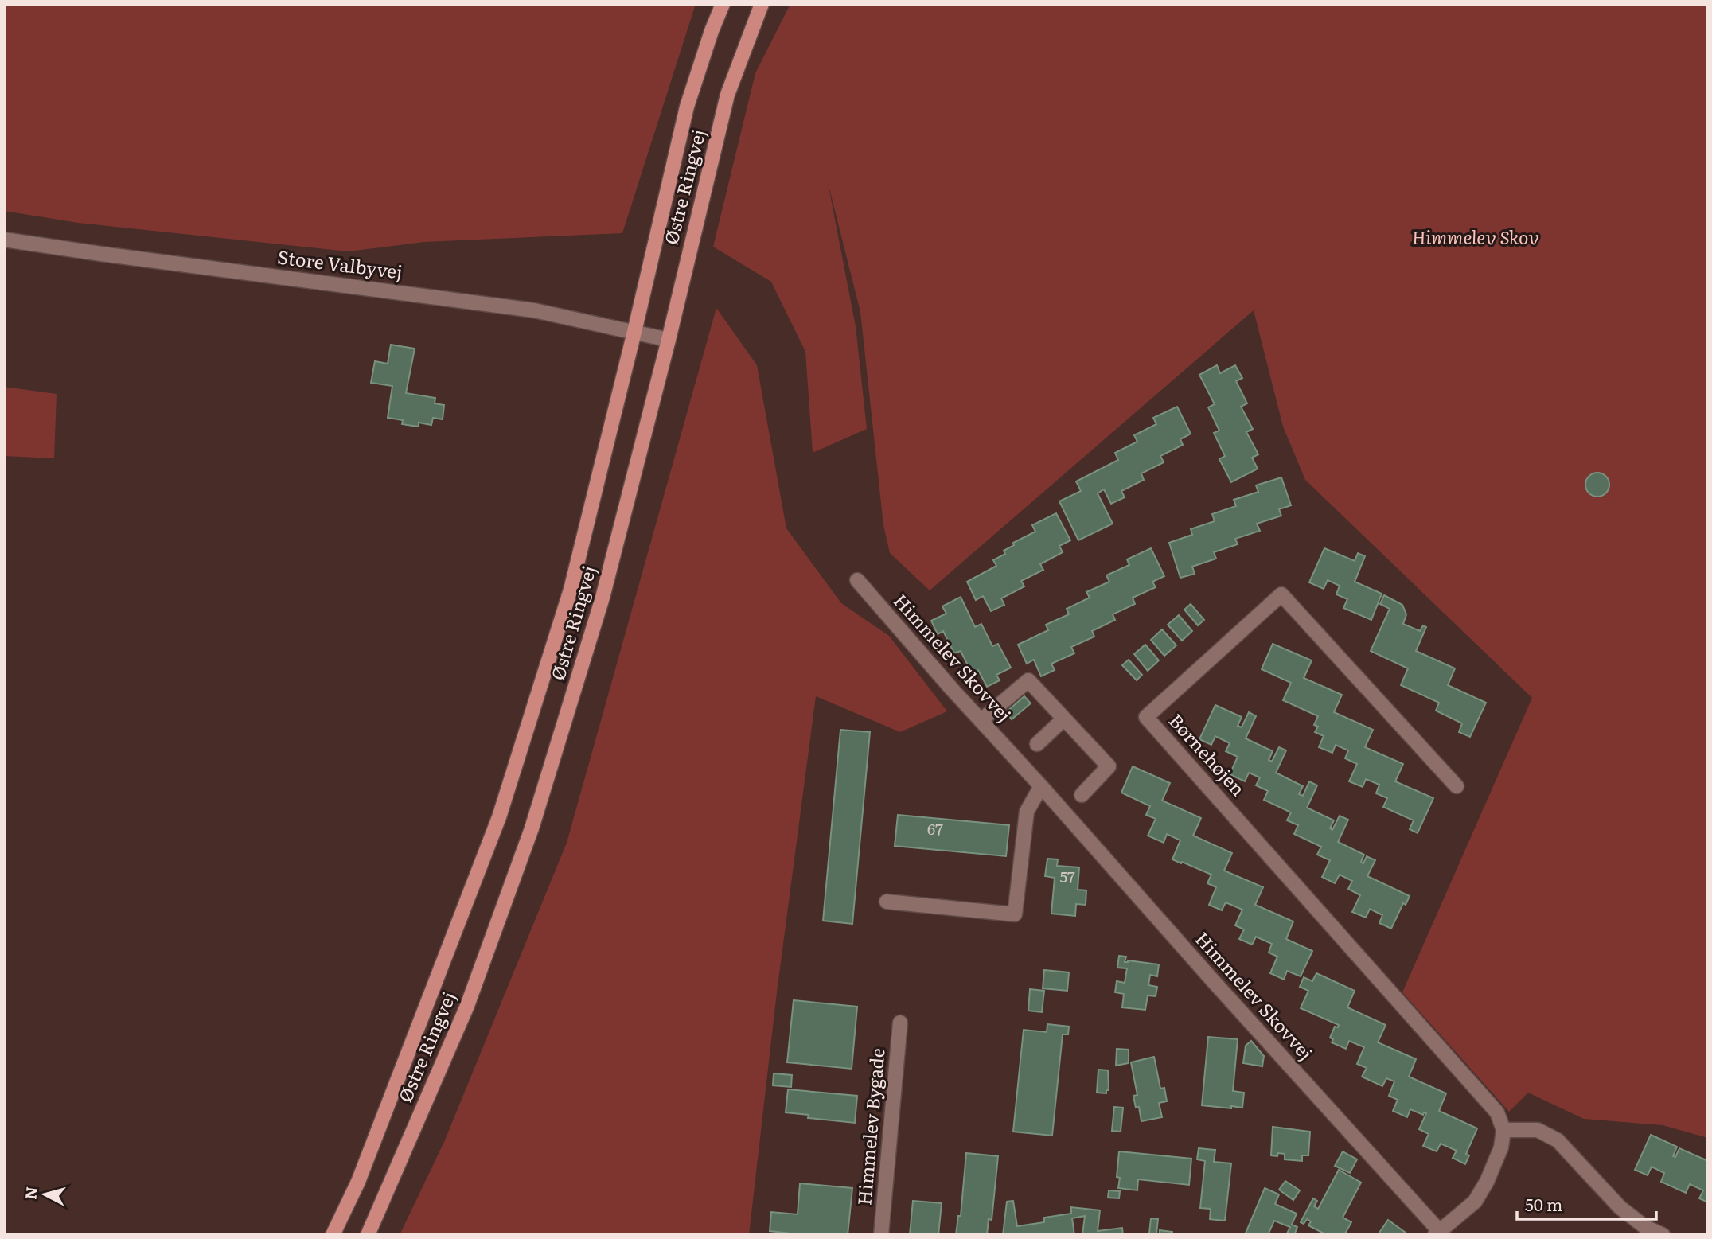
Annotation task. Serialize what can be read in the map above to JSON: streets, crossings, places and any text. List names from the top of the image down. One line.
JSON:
{"streets":{"main road":["Østre Ringvej"],"street":["Store Valbyvej","Himmelev Skovvej","Børnehøjen","Himmelev Bygade"]},"crossings":[["Østre Ringvej","Store Valbyvej"]],"parks":["Himmelev Skov"],"house_numbers":["67","57"],"scale_bar":"50 m","north":"left"}
